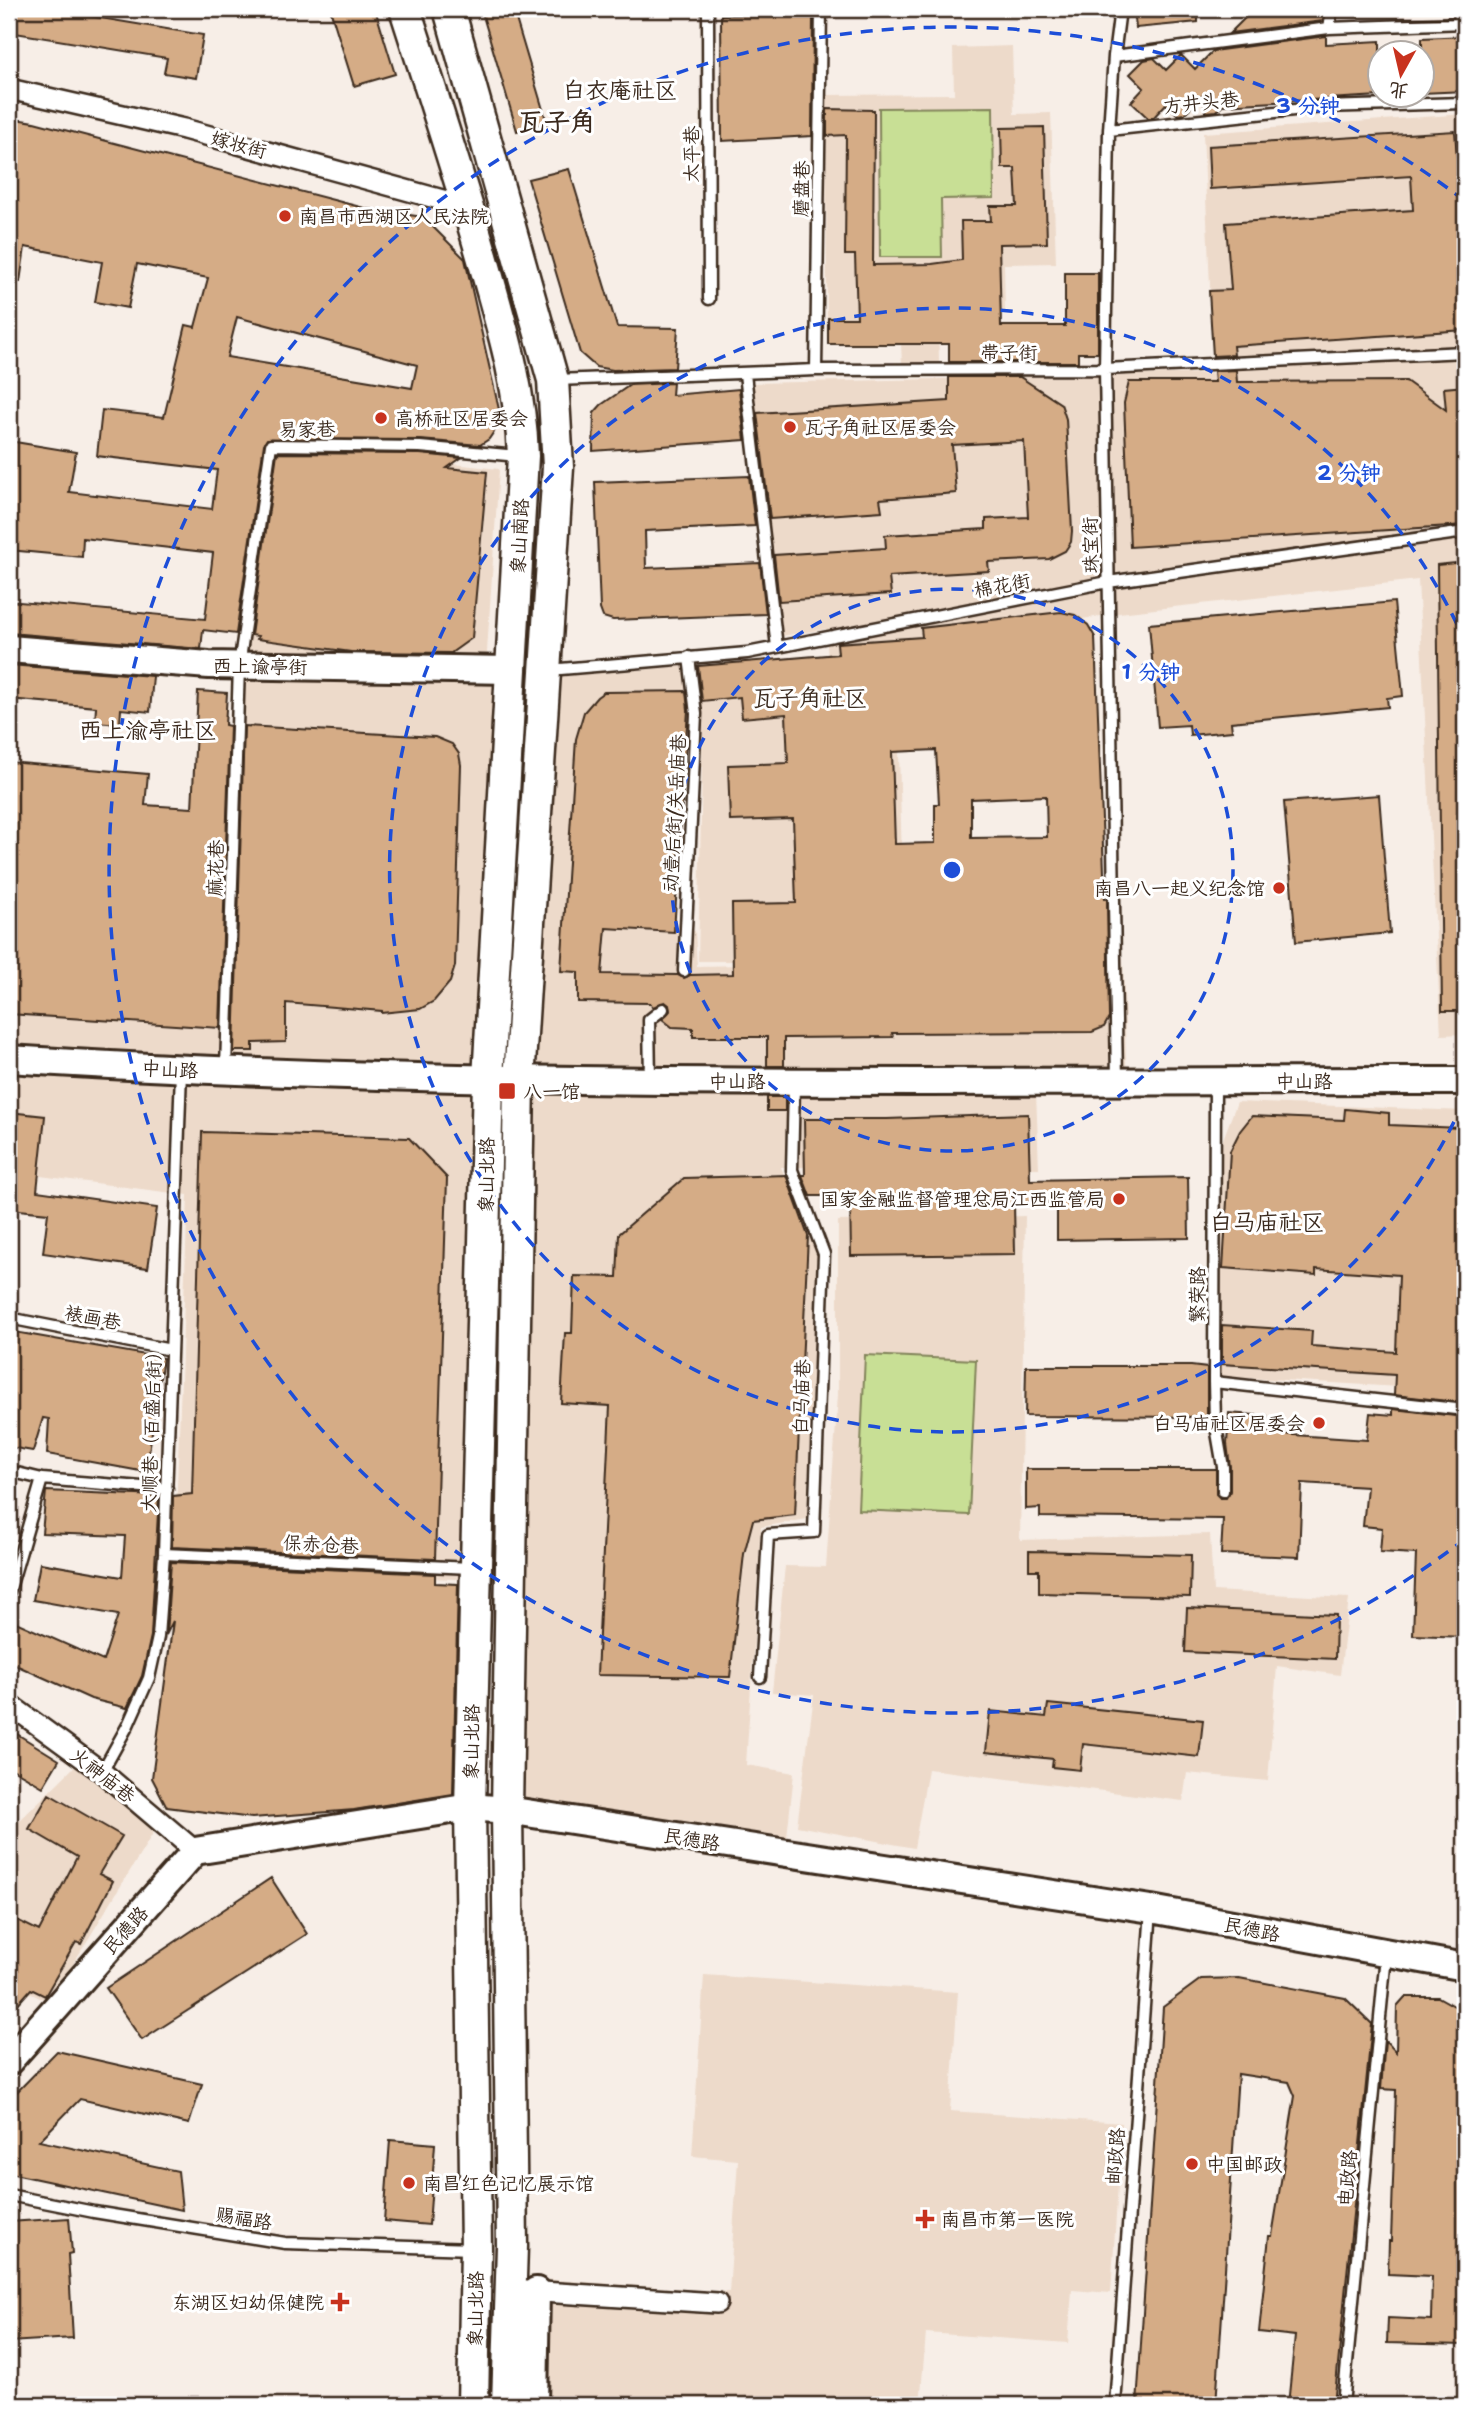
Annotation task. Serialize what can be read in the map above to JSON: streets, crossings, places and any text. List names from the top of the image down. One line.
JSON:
{"streets":{"main road":["象山南路","西上谕亭街","中山路","象山北路","民德路"],"street":["嫁妆街","火神庙巷"],"lane":["方井头巷","太平巷","磨盘巷","带子街","易家巷","珠宝街","棉花街","动壹后街/关岳庙巷","麻花巷","繁荣路","裱画巷","白马庙巷","大顺巷（百盛后街）","保赤仓巷","邮政路","电政路","赐福路"]},"crossings":[["方井头巷","珠宝街"],["嫁妆街","象山南路"],["磨盘巷","带子街"],["带子街","象山南路"],["带子街","珠宝街"],["易家巷","象山南路"],["易家巷","西上谕亭街"],["易家巷","麻花巷"],["象山南路","棉花街"],["象山南路","西上谕亭街"],["象山南路","中山路"],["象山南路","象山北路"],["珠宝街","棉花街"],["珠宝街","中山路"],["棉花街","动壹后街/关岳庙巷"],["西上谕亭街","麻花巷"],["麻花巷","中山路"],["中山路","象山北路"],["中山路","繁荣路"],["中山路","白马庙巷"],["中山路","大顺巷（百盛后街）"],["象山北路","保赤仓巷"],["象山北路","民德路"],["象山北路","赐福路"],["裱画巷","大顺巷（百盛后街）"],["大顺巷（百盛后街）","保赤仓巷"],["大顺巷（百盛后街）","火神庙巷"],["火神庙巷","民德路"],["民德路","邮政路"],["民德路","电政路"]],"districts":["白衣庵社区","瓦子角","瓦子角社区","西上渝亭社区","白马庙社区"],"places":{"other":["南昌市西湖区人民法院","高桥社区居委会","瓦子角社区居委会","南昌八一起义纪念馆","国家金融监督管理总局江西监管局","白马庙社区居委会","中国邮政","南昌红色记忆展示馆"],"transit":["八一馆"],"health":["南昌市第一医院","东湖区妇幼保健院"]},"north":"bottom","rings":["3 分钟","2 分钟","1 分钟"]}
